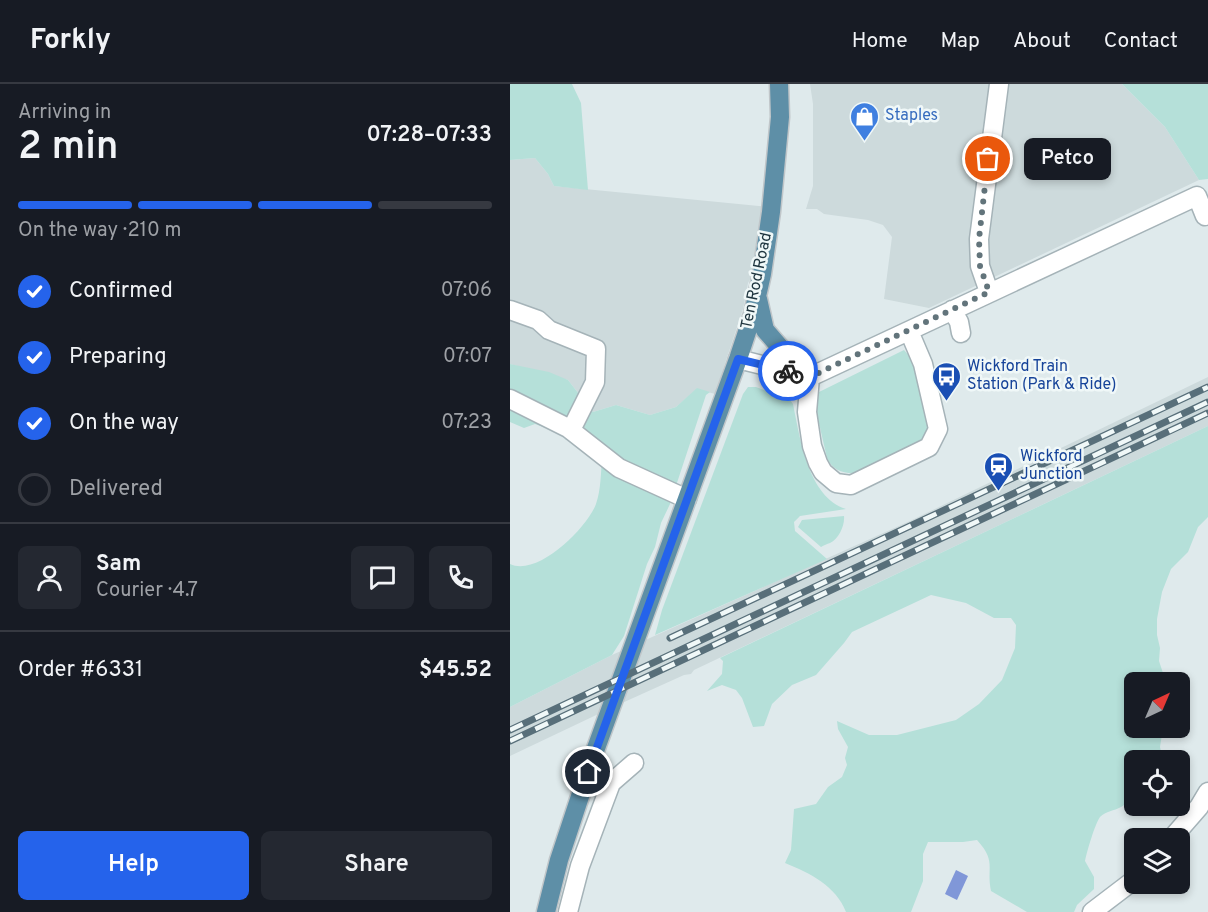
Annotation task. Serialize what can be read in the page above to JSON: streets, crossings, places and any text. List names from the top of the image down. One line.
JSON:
{"streets":{"main road":["Ten Rod Road"]},"places":{"shop":["Staples"],"other":["Petco"],"bus stop":["Wickford Train Station (Park & Ride)"],"station":["Wickford Junction"]},"north":"top right","page":{"header":"Forkly","nav":["Home","Map","About","Contact"],"heading":["2 min","Arriving in","07:28–07:33"],"panel":["Sam","Courier · 4.7","Order #6331","$45.52"],"bubble":"Petco","bar":"On the way · 210 m","list":[["Confirmed","07:06"],["Preparing","07:07"],["On the way","07:23"],"Delivered"],"buttons":["Help","Share"]}}
